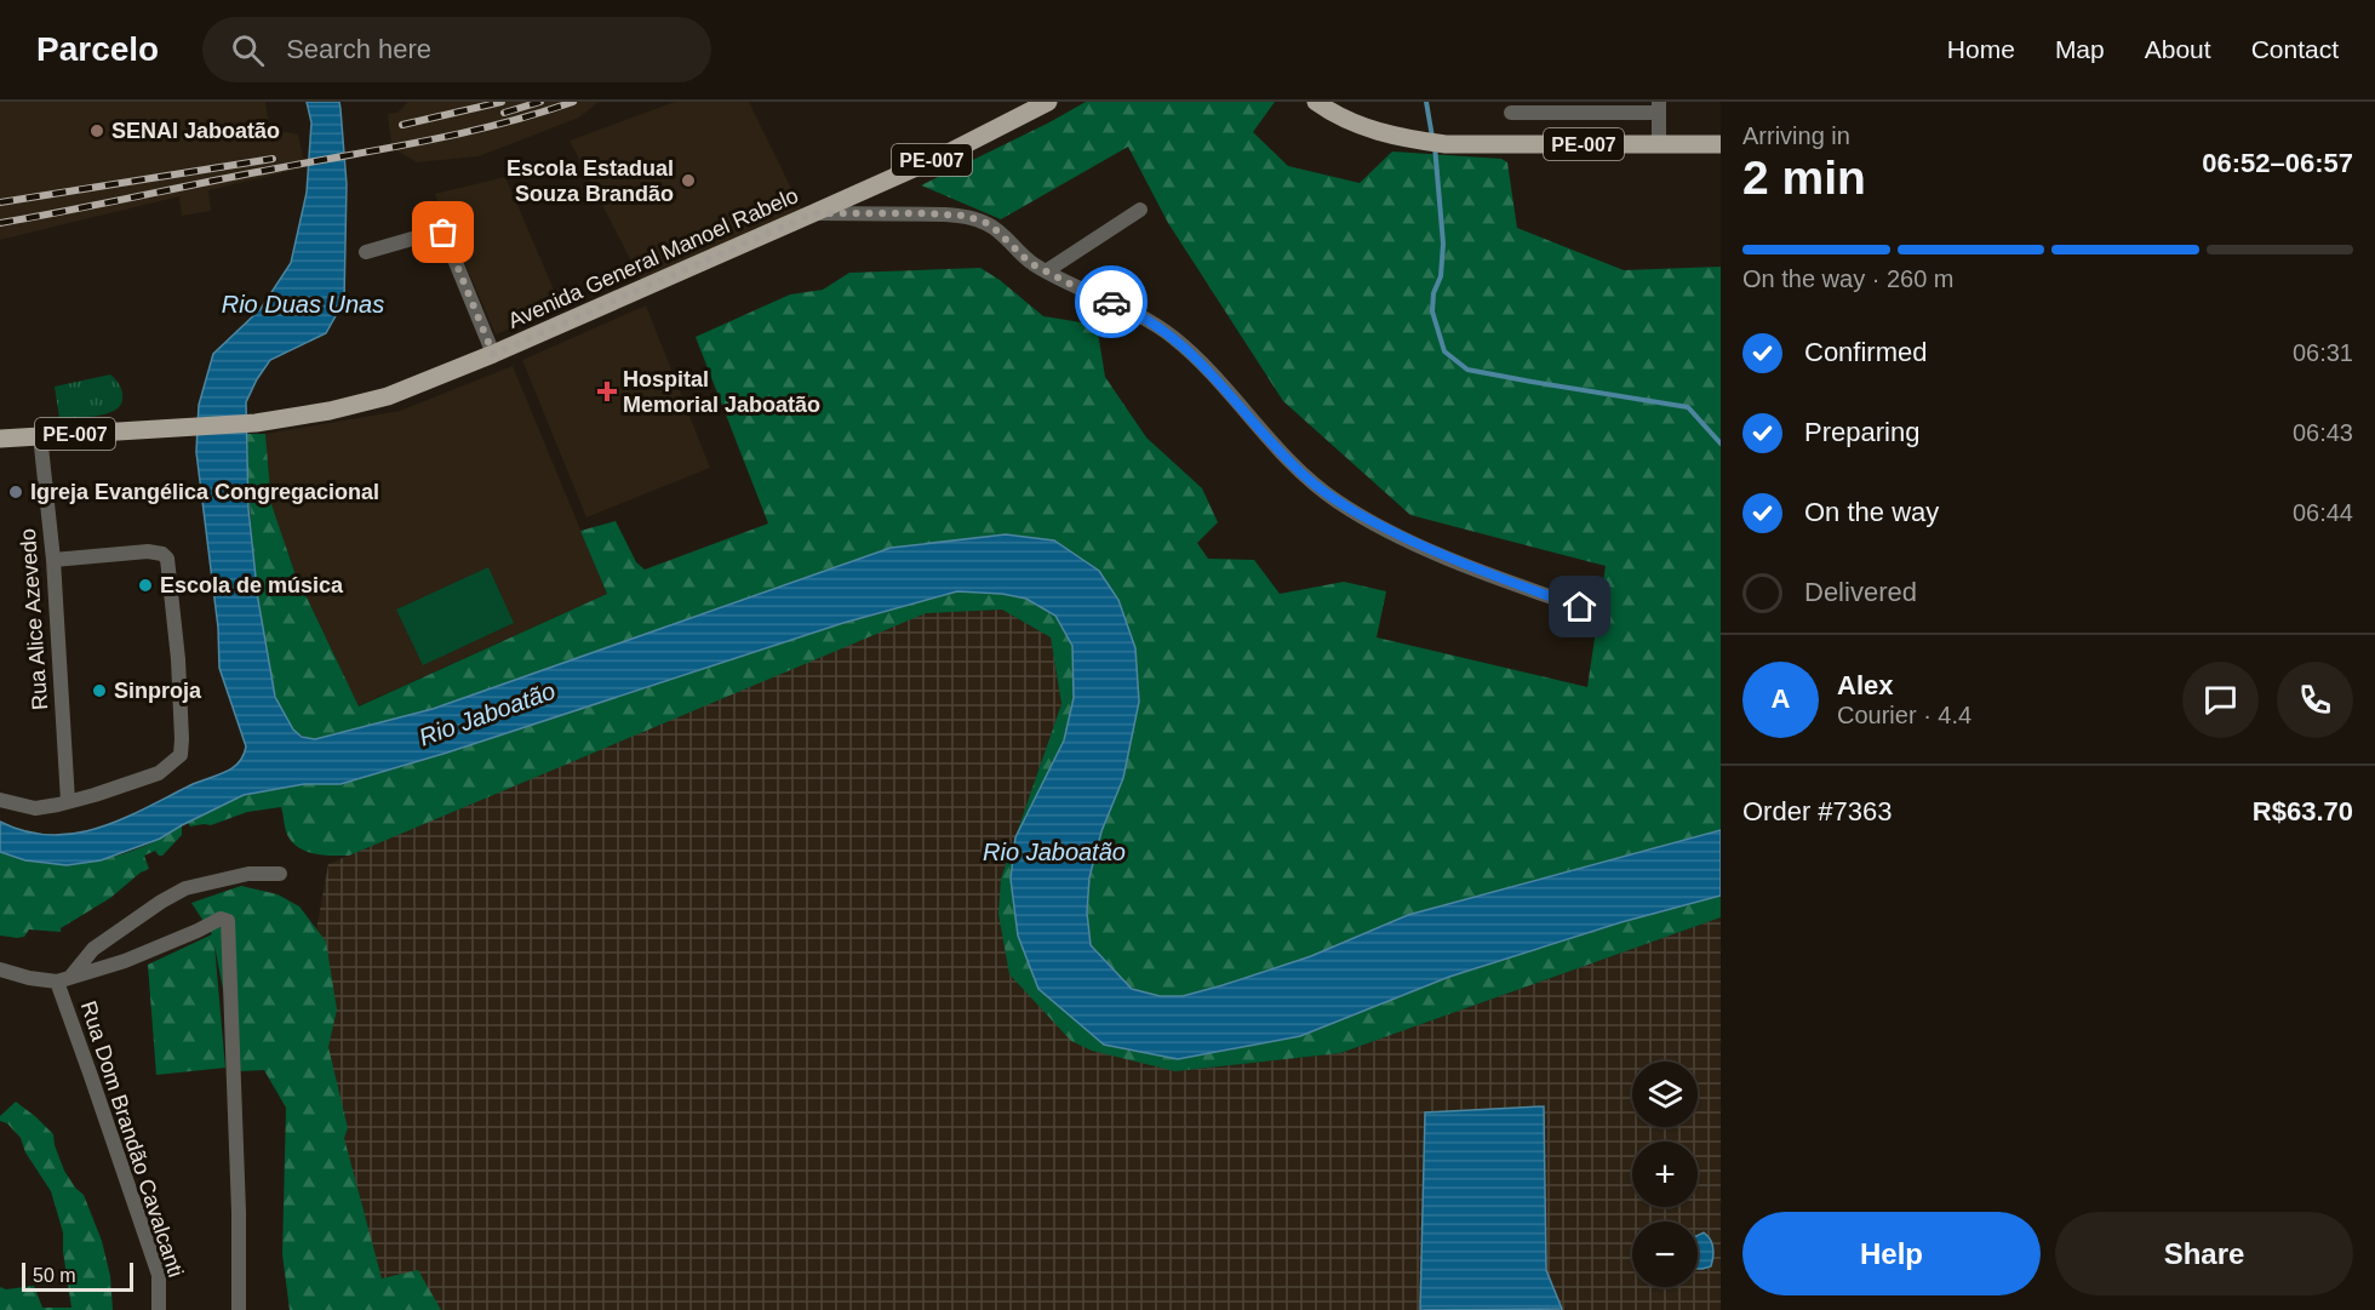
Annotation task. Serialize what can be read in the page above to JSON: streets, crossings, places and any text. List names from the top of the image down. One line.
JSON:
{"streets":{"main road":["PE-007","Avenida General Manoel Rabelo"],"street":["Rua Alice Azevedo","Rua Dom Brandão Cavalcanti"]},"crossings":[["PE-007","Avenida General Manoel Rabelo"],["PE-007","Rua Alice Azevedo"],["Avenida General Manoel Rabelo","Rua Alice Azevedo"]],"water":["Rio Duas Unas","Rio Jaboatão"],"places":{"other":["SENAI Jaboatão","Escola Estadual Souza Brandão","Igreja Evangélica Congregacional","Escola de música","Sinproja"],"health":["Hospital Memorial Jaboatão"]},"scale_bar":"50 m","page":{"header":"Parcelo","search":"Search here","nav":["Home","Map","About","Contact"],"heading":["2 min","Arriving in","06:52–06:57"],"panel":["Alex","Courier · 4.4","Order #7363","R$63.70"],"bar":"On the way · 260 m","list":[["Confirmed","06:31"],["Preparing","06:43"],["On the way","06:44"],"Delivered"],"round":"A","map_buttons":["+","−"],"buttons":["Help","Share"],"scale":"50 m"}}
